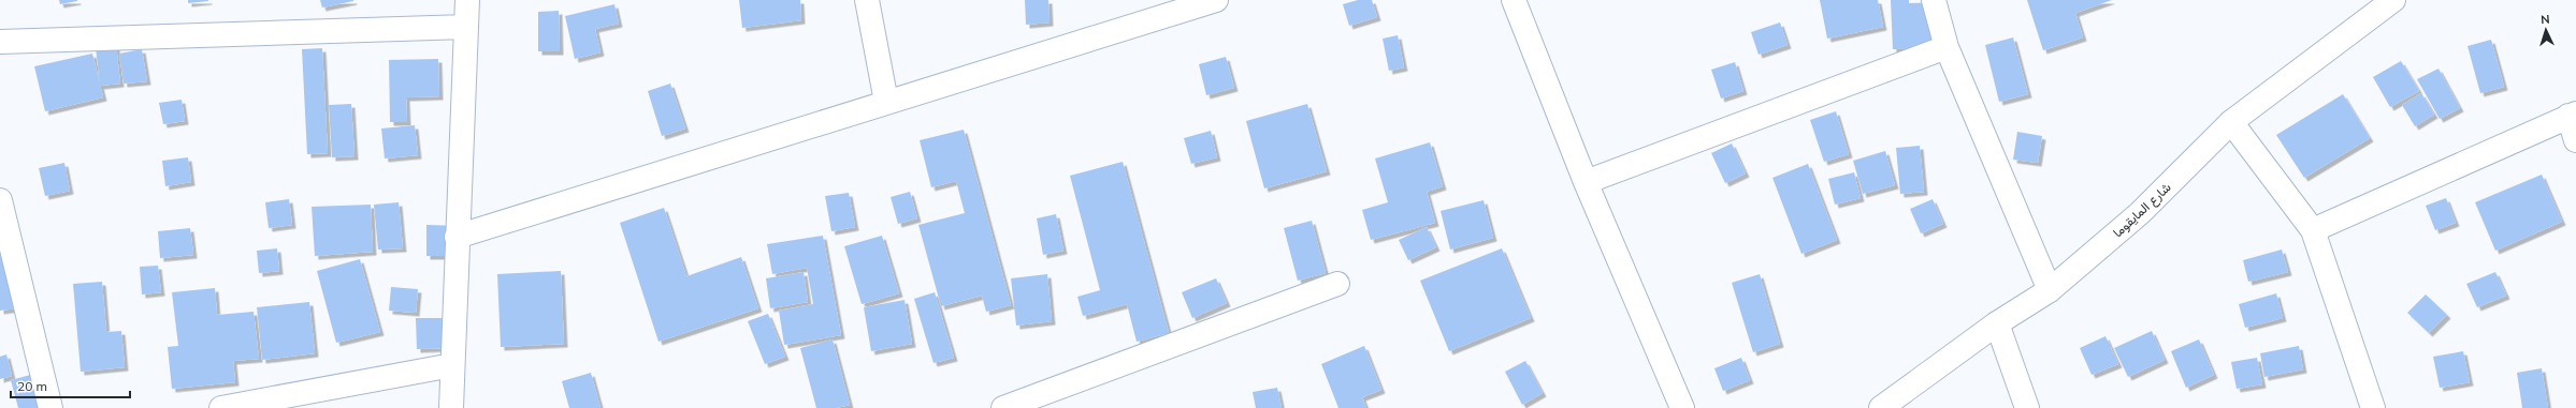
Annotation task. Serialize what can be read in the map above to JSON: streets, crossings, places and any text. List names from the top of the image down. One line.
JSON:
{"streets":{"street":["شارع المايقوما"]},"scale_bar":"20 m","north":"top"}
